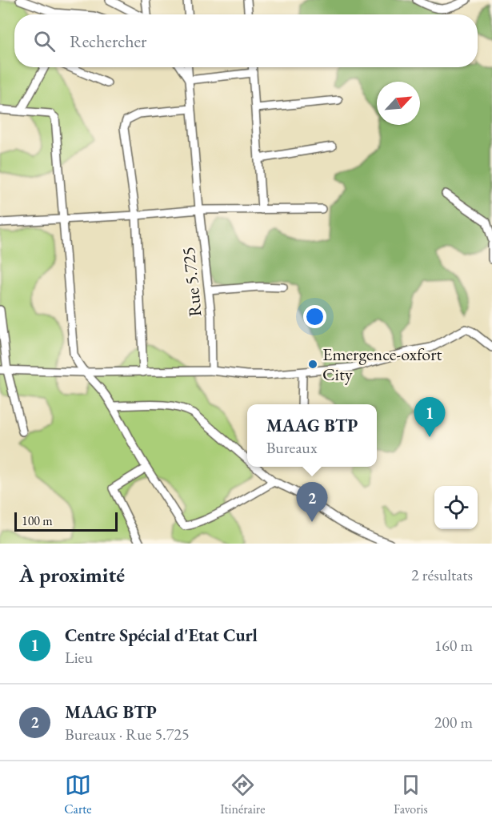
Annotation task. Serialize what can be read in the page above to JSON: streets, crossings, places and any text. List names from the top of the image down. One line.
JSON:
{"streets":{"street":["Rue 5.725"]},"places":["Emergence-oxfort City"],"scale_bar":"100 m","north":"top right","page":{"search":"Rechercher","pins":["1","2"],"popup":["MAAG BTP","Bureaux"],"scale":"100 m","heading":["À proximité","2 résultats"],"list":[{"mark":"1","name":"Centre Spécial d'Etat Curl","note":"Lieu","value":"160 m"},{"mark":"2","name":"MAAG BTP","note":"Bureaux · Rue 5.725","value":"200 m"}],"nav":["Carte","Itinéraire","Favoris"]}}
